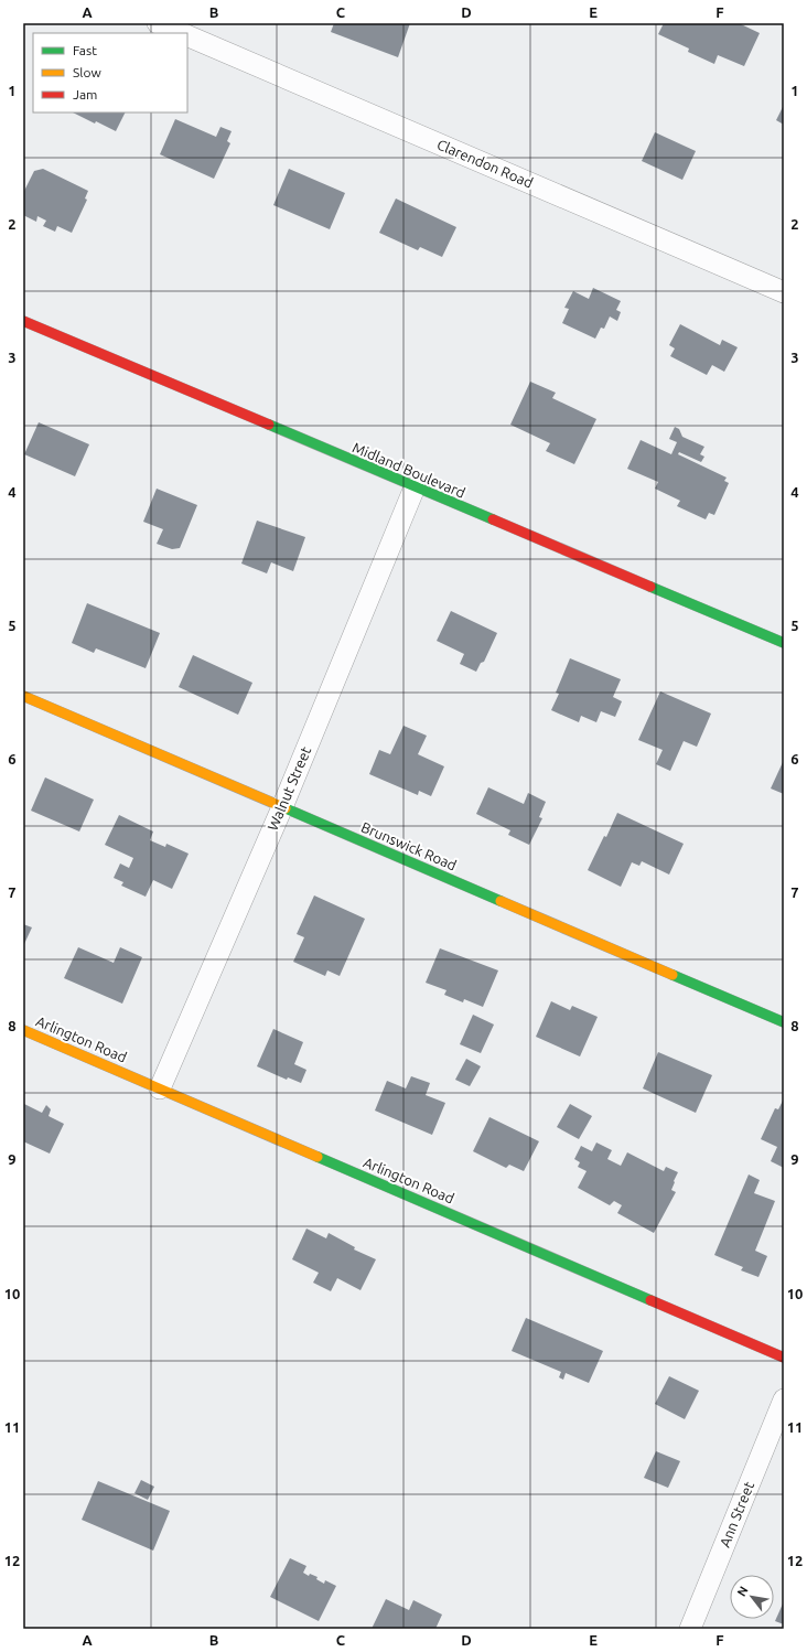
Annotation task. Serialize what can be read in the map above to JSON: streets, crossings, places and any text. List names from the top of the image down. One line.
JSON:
{"streets":{"street":["Clarendon Road","Midland Boulevard","Walnut Street","Brunswick Road","Arlington Road","Ann Street"]},"crossings":[["Midland Boulevard","Walnut Street"],["Walnut Street","Brunswick Road"],["Walnut Street","Arlington Road"]],"legend":["Fast","Slow","Jam"],"north":"top left","grid":{"columns":["A","B","C","D","E","F"],"rows":["1","2","3","4","5","6","7","8","9","10","11","12"]}}
